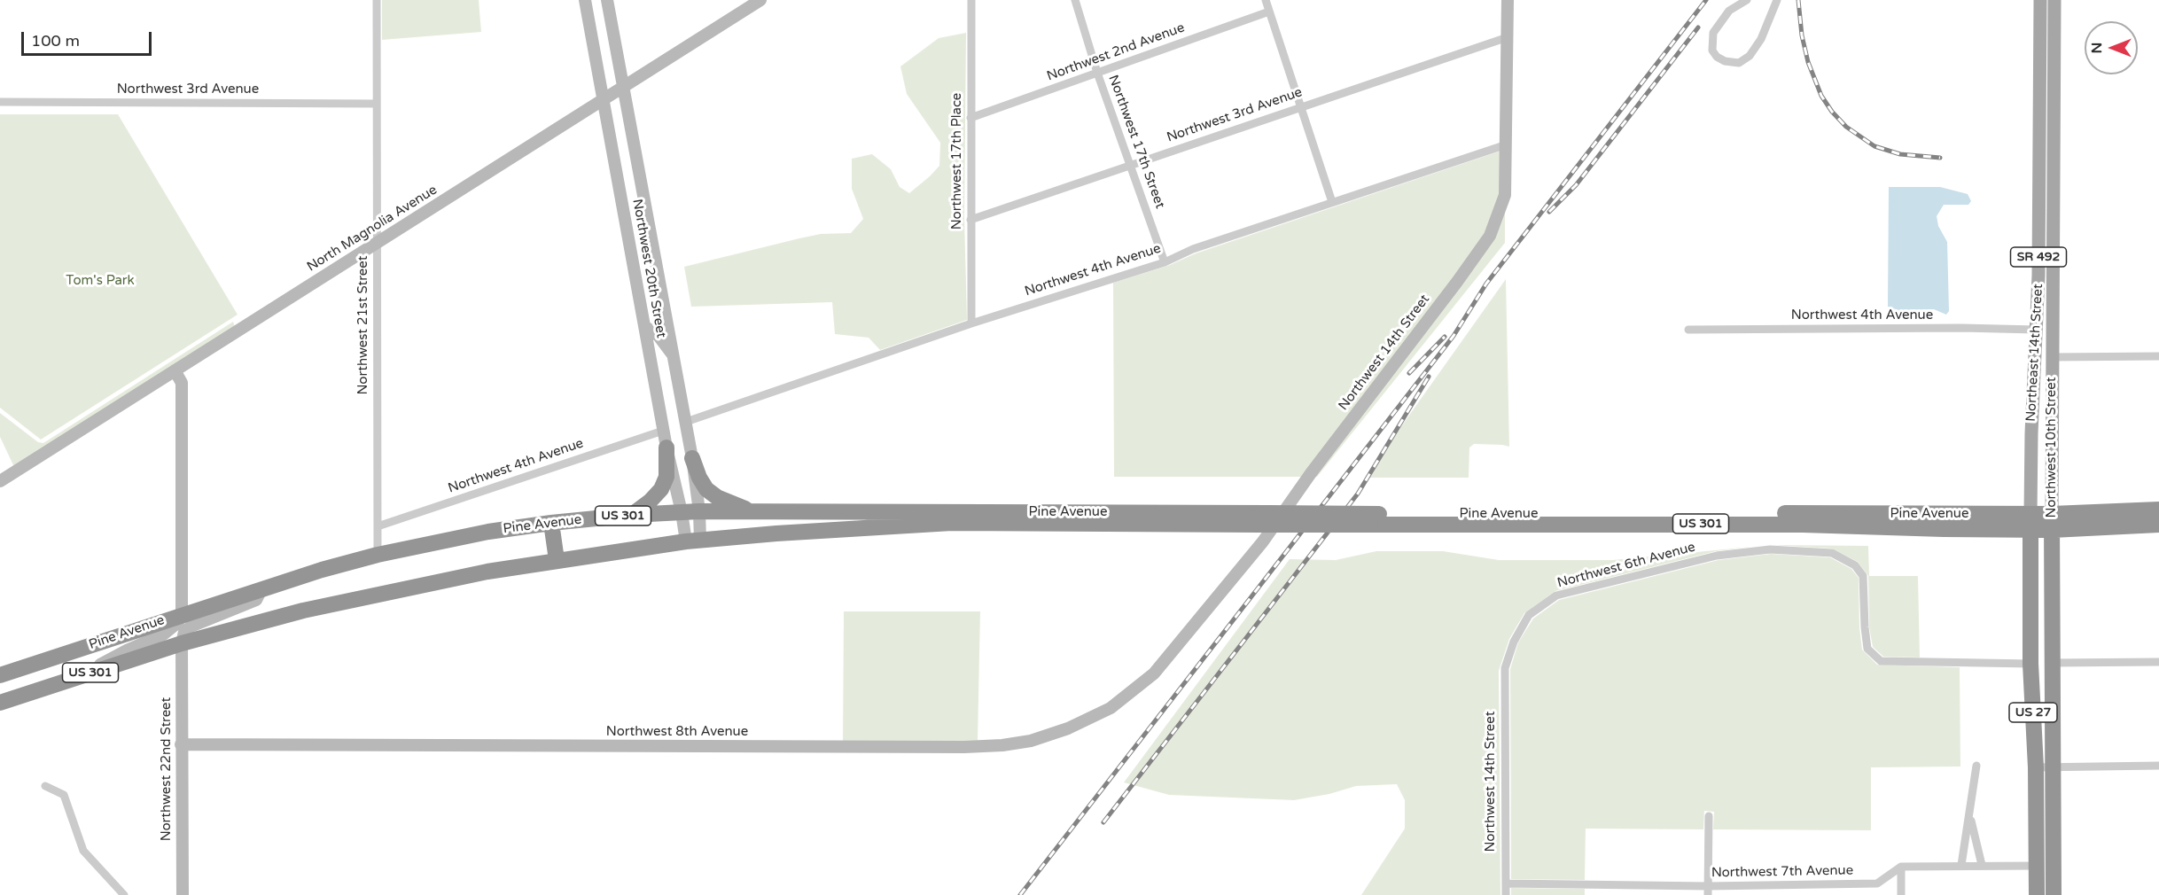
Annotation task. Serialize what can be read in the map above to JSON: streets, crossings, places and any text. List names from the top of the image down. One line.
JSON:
{"streets":{"highway":["Northwest 10th Street","Pine Avenue","US 301","US 27"],"main road":["SR 492","Northeast 14th Street"],"street":["Northwest 2nd Avenue","Northwest 3rd Avenue","Northwest 17th Street","Northwest 17th Place","North Magnolia Avenue","Northwest 20th Street","Northwest 4th Avenue","Northwest 21st Street","Northwest 14th Street","Northwest 6th Avenue","Northwest 8th Avenue","Northwest 22nd Street","Northwest 7th Avenue"]},"crossings":[["Northwest 2nd Avenue","Northwest 17th Street"],["Northwest 2nd Avenue","Northwest 17th Place"],["Northwest 3rd Avenue","Northwest 17th Street"],["Northwest 3rd Avenue","Northwest 17th Place"],["Northwest 3rd Avenue","Northwest 21st Street"],["Northwest 3rd Avenue","Northwest 14th Street"],["Northwest 17th Street","Northwest 4th Avenue"],["Northwest 17th Place","Northwest 4th Avenue"],["North Magnolia Avenue","Northwest 20th Street"],["North Magnolia Avenue","Northwest 21st Street"],["Northwest 20th Street","Northwest 4th Avenue"],["Northwest 20th Street","Pine Avenue"],["Northwest 4th Avenue","Northwest 21st Street"],["Northwest 4th Avenue","Northwest 14th Street"],["Northwest 4th Avenue","Northeast 14th Street"],["Northwest 21st Street","Pine Avenue"],["Northwest 14th Street","Northwest 6th Avenue"],["Northwest 14th Street","Northwest 8th Avenue"],["Northwest 14th Street","Northwest 7th Avenue"],["Northeast 14th Street","Northwest 10th Street"],["Northeast 14th Street","Pine Avenue"],["Northwest 10th Street","Pine Avenue"],["Northwest 10th Street","Northwest 6th Avenue"],["Pine Avenue","Northwest 22nd Street"],["Northwest 8th Avenue","Northwest 22nd Street"]],"parks":["Tom's Park"],"scale_bar":"100 m","north":"left"}
